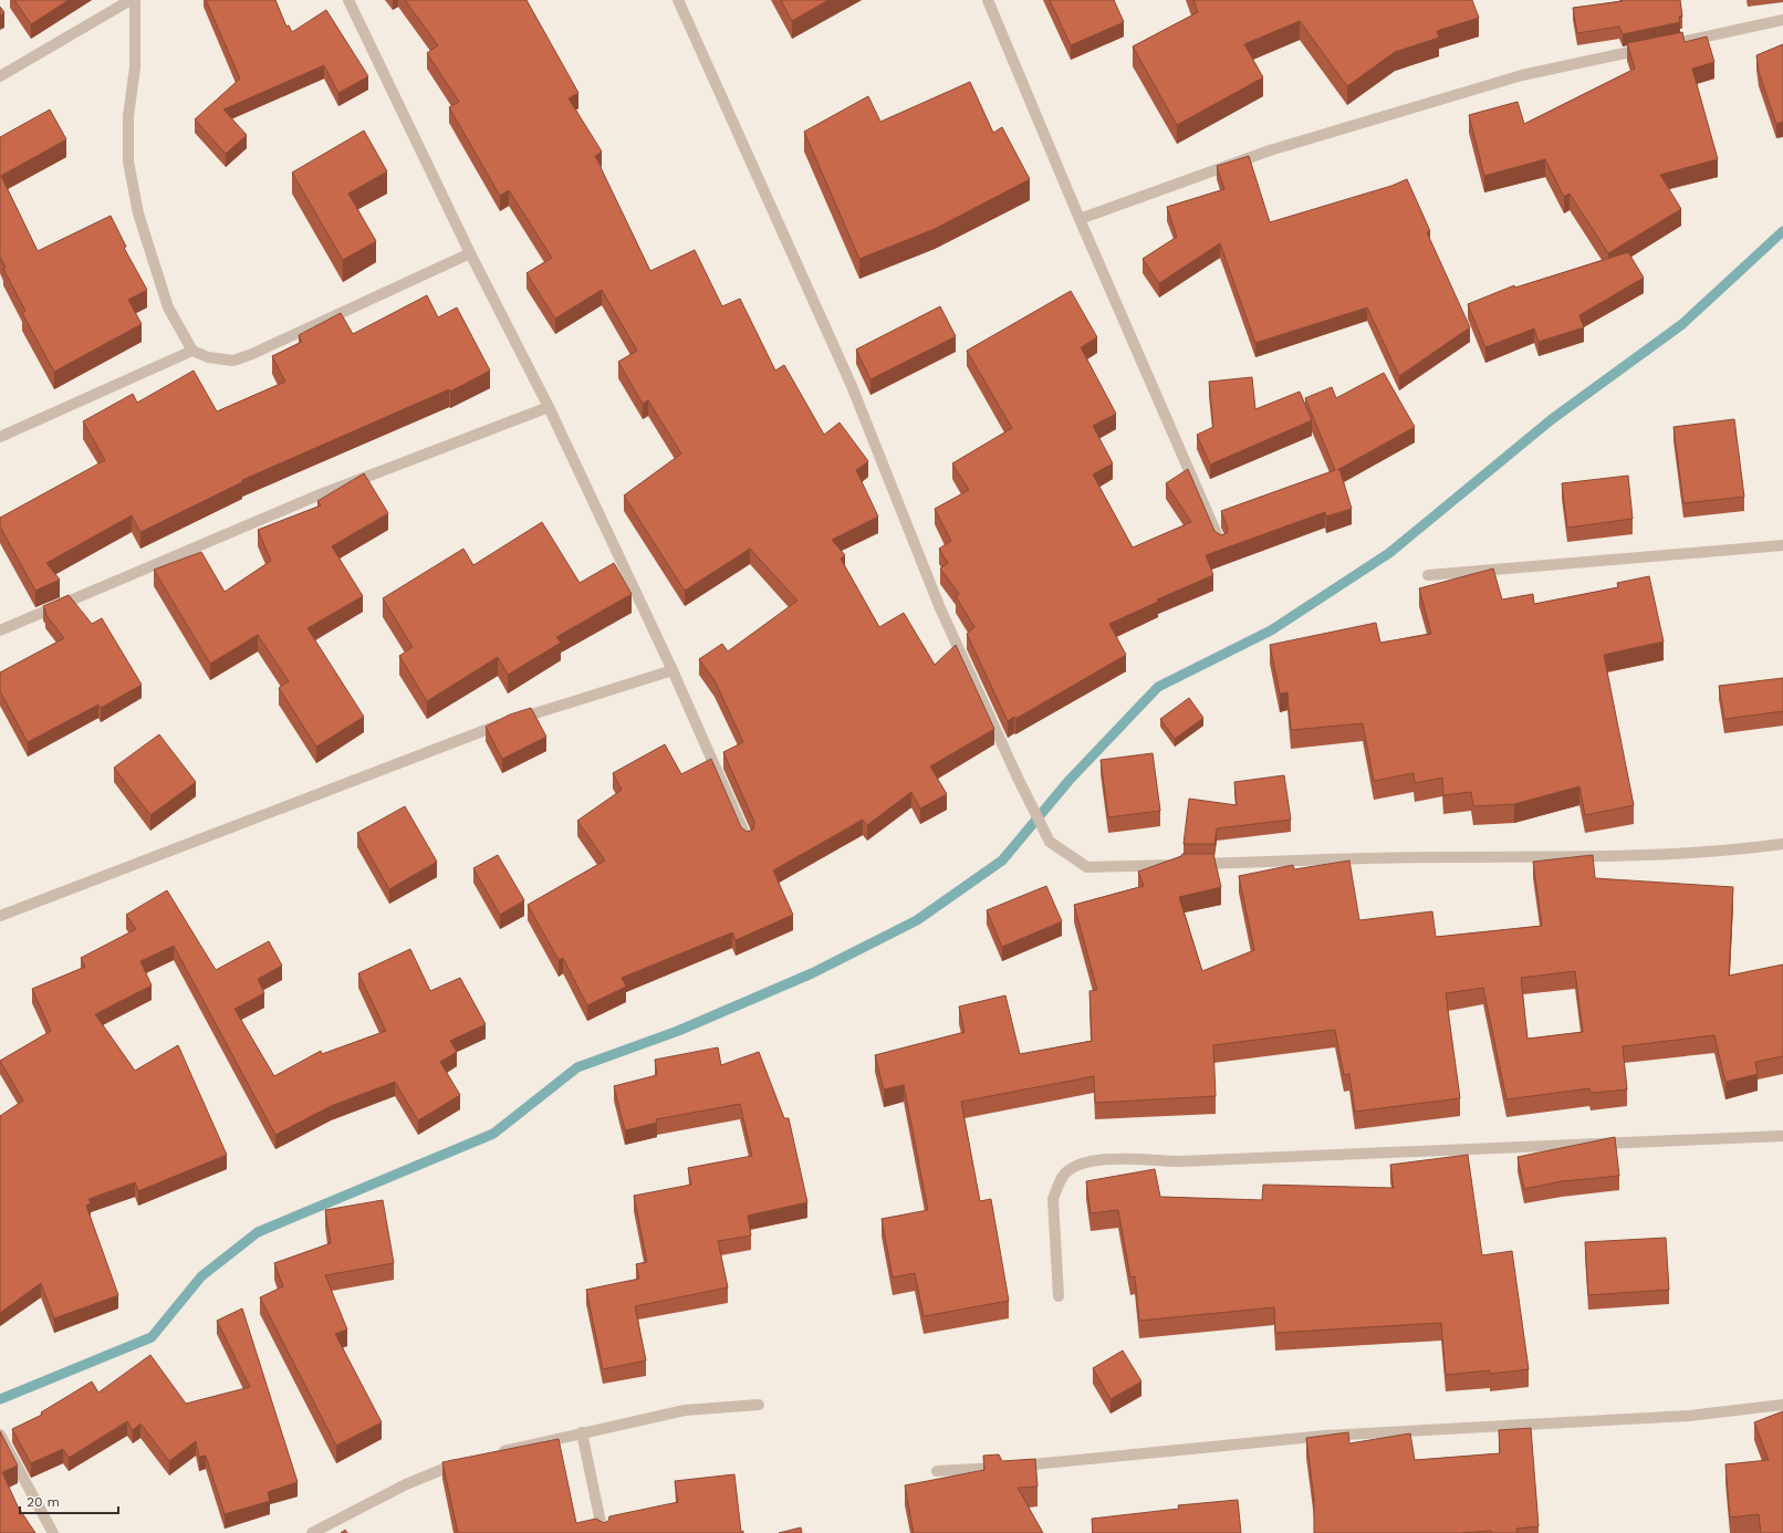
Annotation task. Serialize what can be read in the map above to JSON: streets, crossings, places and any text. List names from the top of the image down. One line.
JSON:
{"scale_bar":"20 m"}
